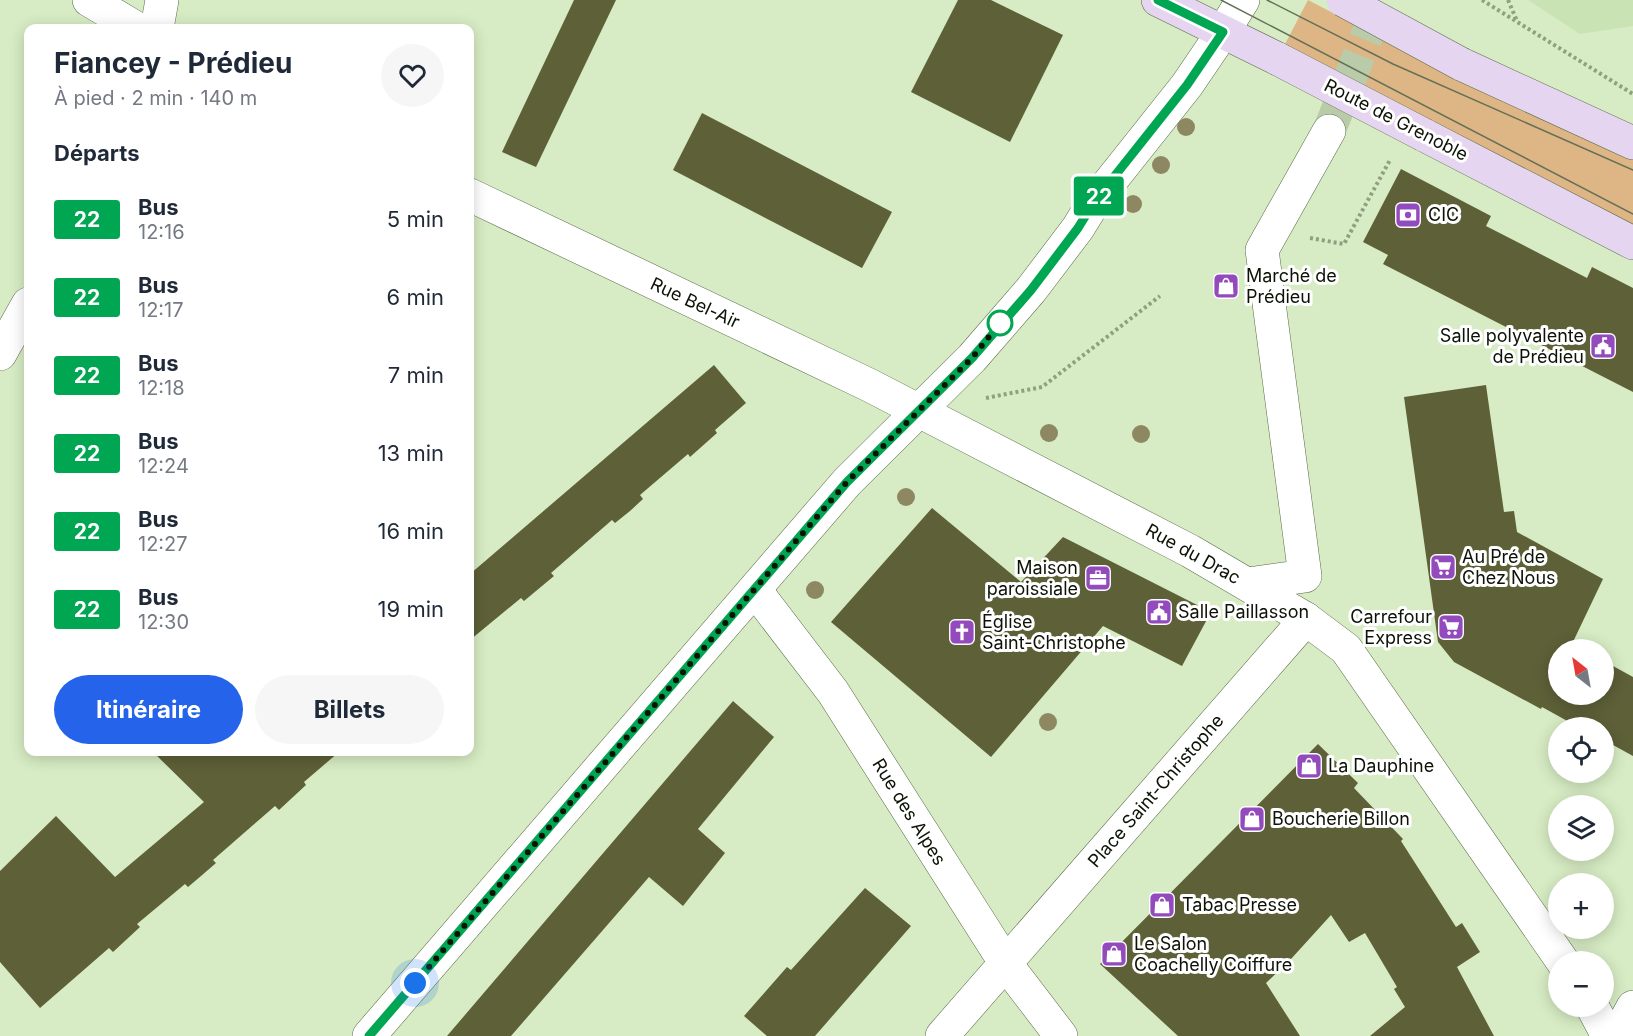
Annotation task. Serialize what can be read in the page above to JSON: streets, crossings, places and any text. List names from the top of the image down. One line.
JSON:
{"streets":{"main road":["Route de Grenoble"],"street":["Rue Bel-Air","Rue du Drac","Place Saint-Christophe","Rue des Alpes"]},"crossings":[["Rue Bel-Air","Rue du Drac"],["Rue du Drac","Place Saint-Christophe"],["Place Saint-Christophe","Rue des Alpes"]],"places":{"bank":["CIC"],"shop":["Marché de Prédieu","La Dauphine","Boucherie Billon","Tabac Presse","Le Salon Coachelly Coiffure"],"public building":["Salle polyvalente de Prédieu","Salle Paillasson"],"supermarket":["Au Pré de Chez Nous","Carrefour Express"],"office":["Maison paroissiale"],"church":["Église Saint-Christophe"]},"lines":["bus line 22"],"north":"top left","page":{"on_map":"22","heading":[["Fiancey - Prédieu","À pied · 2 min · 140 m"],"Départs"],"list":[{"mark":"22","name":"Bus","note":"12:16","value":"5 min"},{"mark":"22","name":"Bus","note":"12:17","value":"6 min"},{"mark":"22","name":"Bus","note":"12:18","value":"7 min"},{"mark":"22","name":"Bus","note":"12:24","value":"13 min"},{"mark":"22","name":"Bus","note":"12:27","value":"16 min"},{"mark":"22","name":"Bus","note":"12:30","value":"19 min"}],"map_buttons":["+","−"],"buttons":["Itinéraire","Billets"]}}
